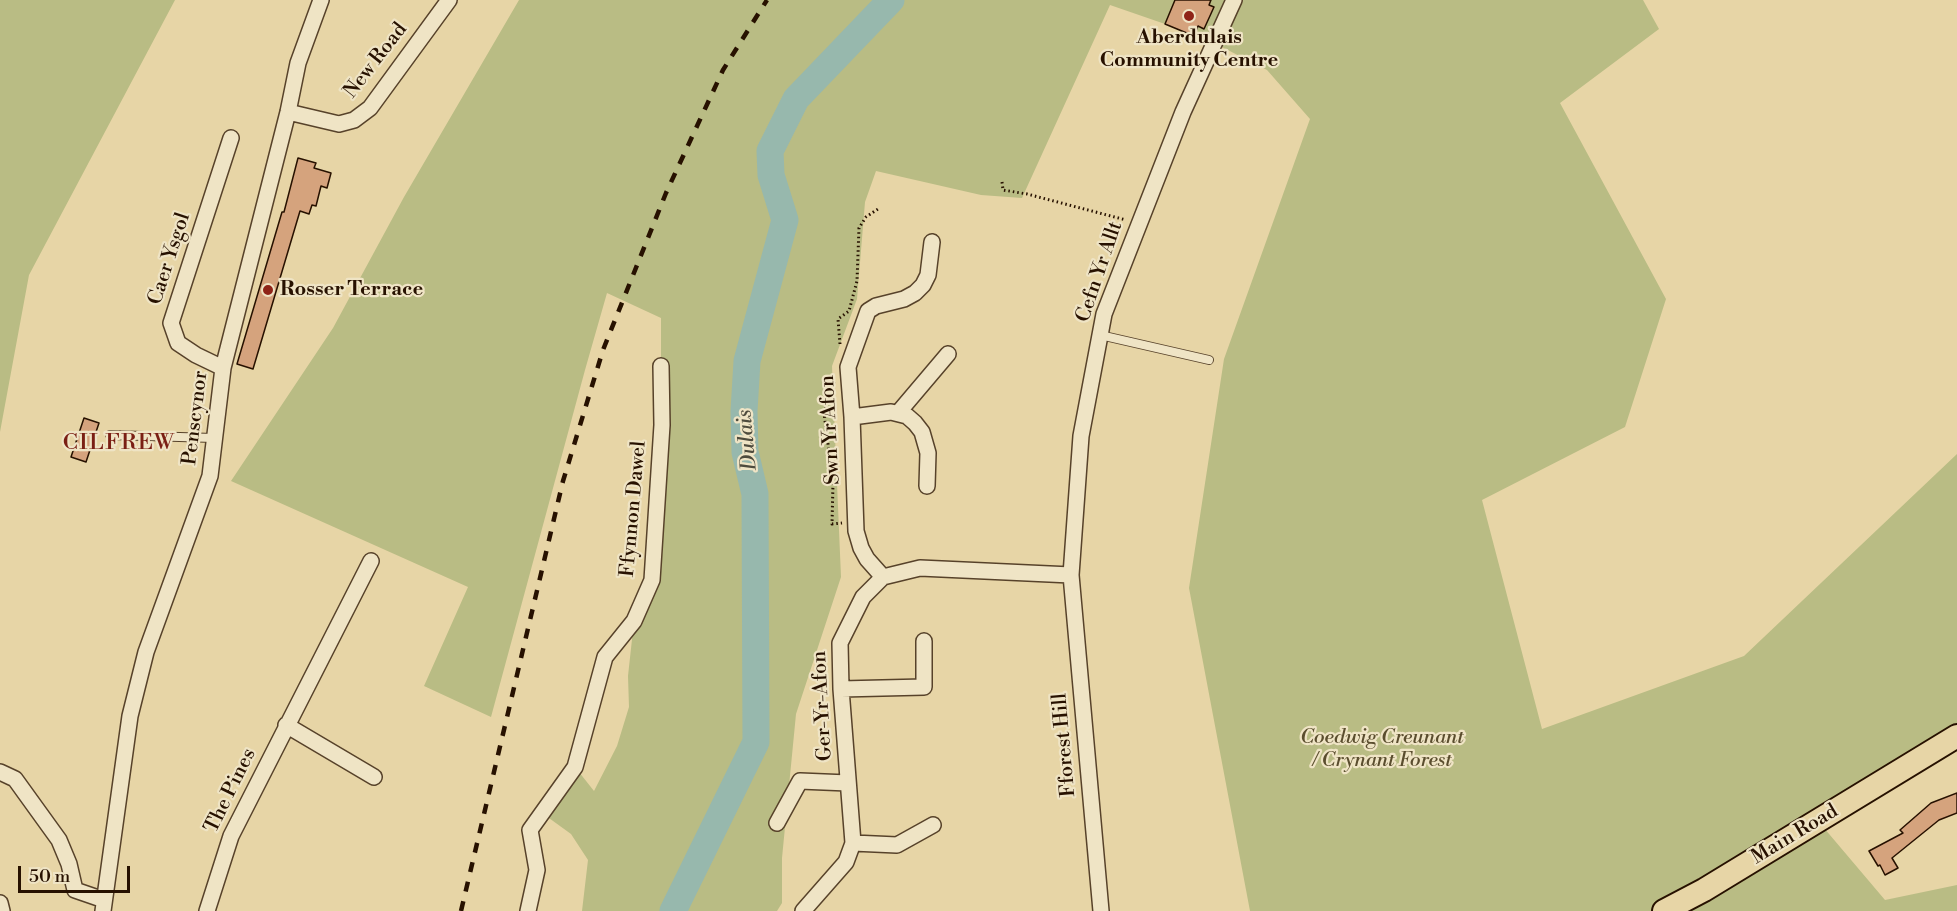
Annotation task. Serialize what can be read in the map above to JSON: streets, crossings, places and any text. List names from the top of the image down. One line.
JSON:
{"streets":{"main road":["Main Road"],"street":["New Road","Caer Ysgol","Cefn Yr Allt","Penscynor","Swn Yr Afon","Ffynnon Dawel","Ger-Yr-Afon","Fforest Hill","The Pines"]},"crossings":[["New Road","Penscynor"],["Caer Ysgol","Penscynor"],["Cefn Yr Allt","Fforest Hill"],["Swn Yr Afon","Ger-Yr-Afon"]],"districts":["CILFREW"],"water":["Dulais"],"parks":["Coedwig Creunant / Crynant Forest"],"places":["Aberdulais Community Centre","Rosser Terrace"],"scale_bar":"50 m"}
